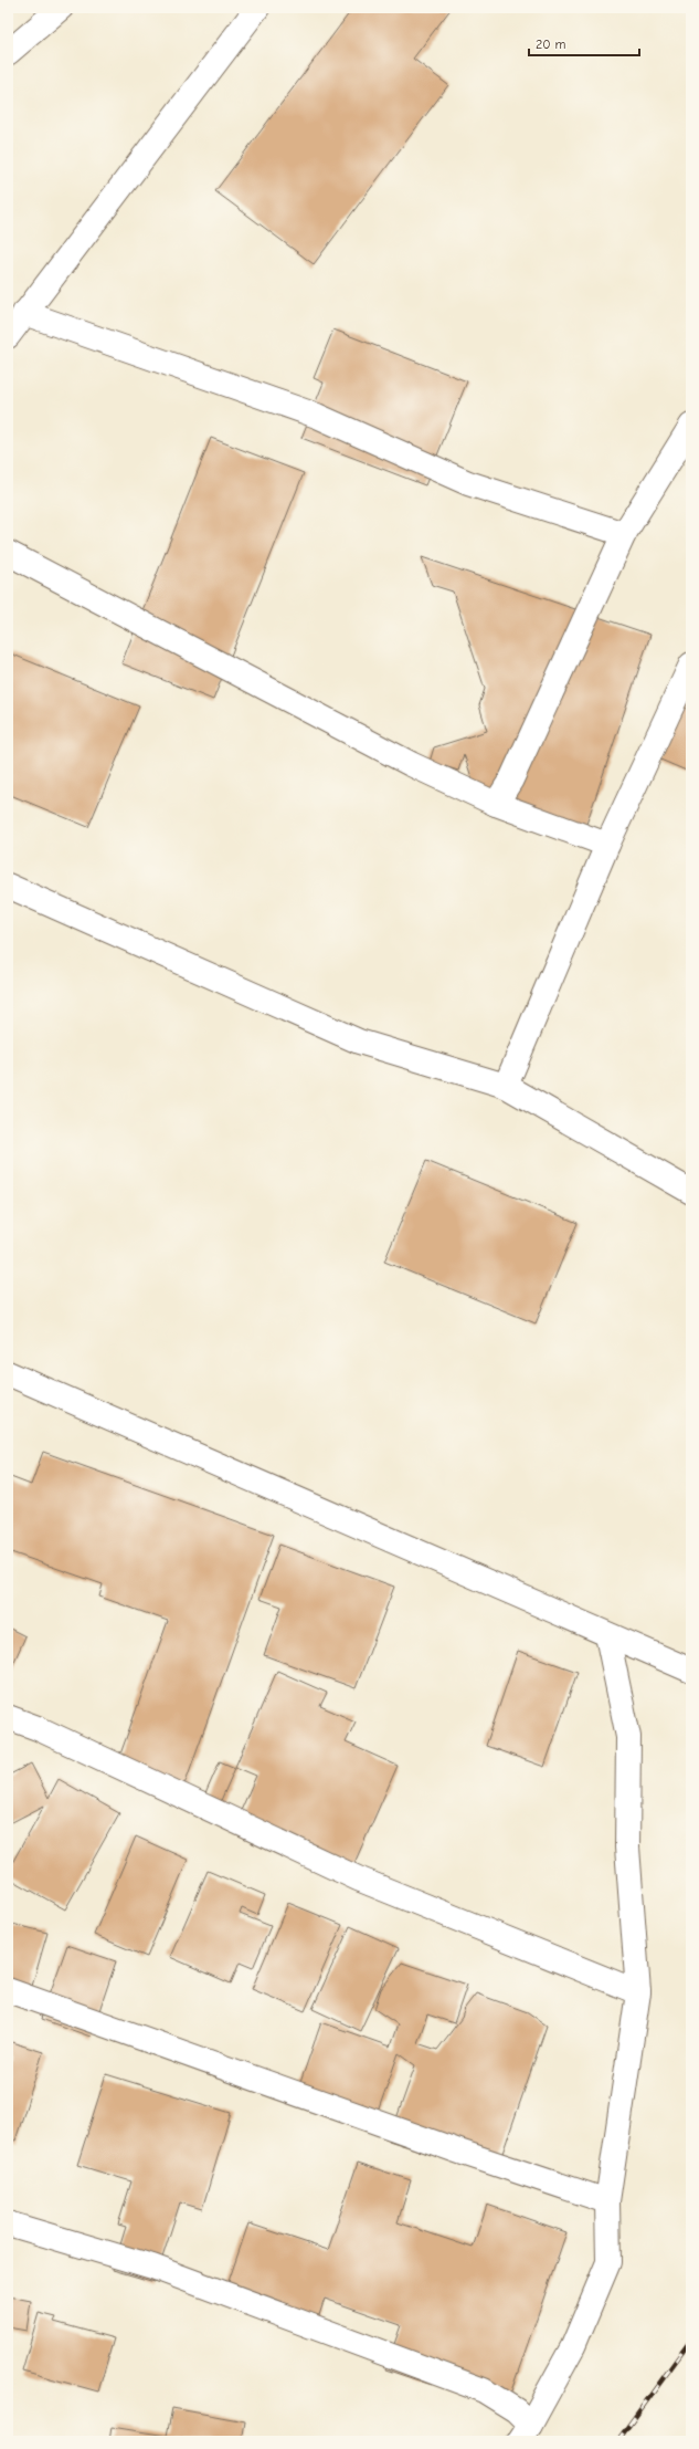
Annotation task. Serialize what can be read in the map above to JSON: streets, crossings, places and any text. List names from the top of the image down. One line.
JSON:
{"scale_bar":"20 m"}
